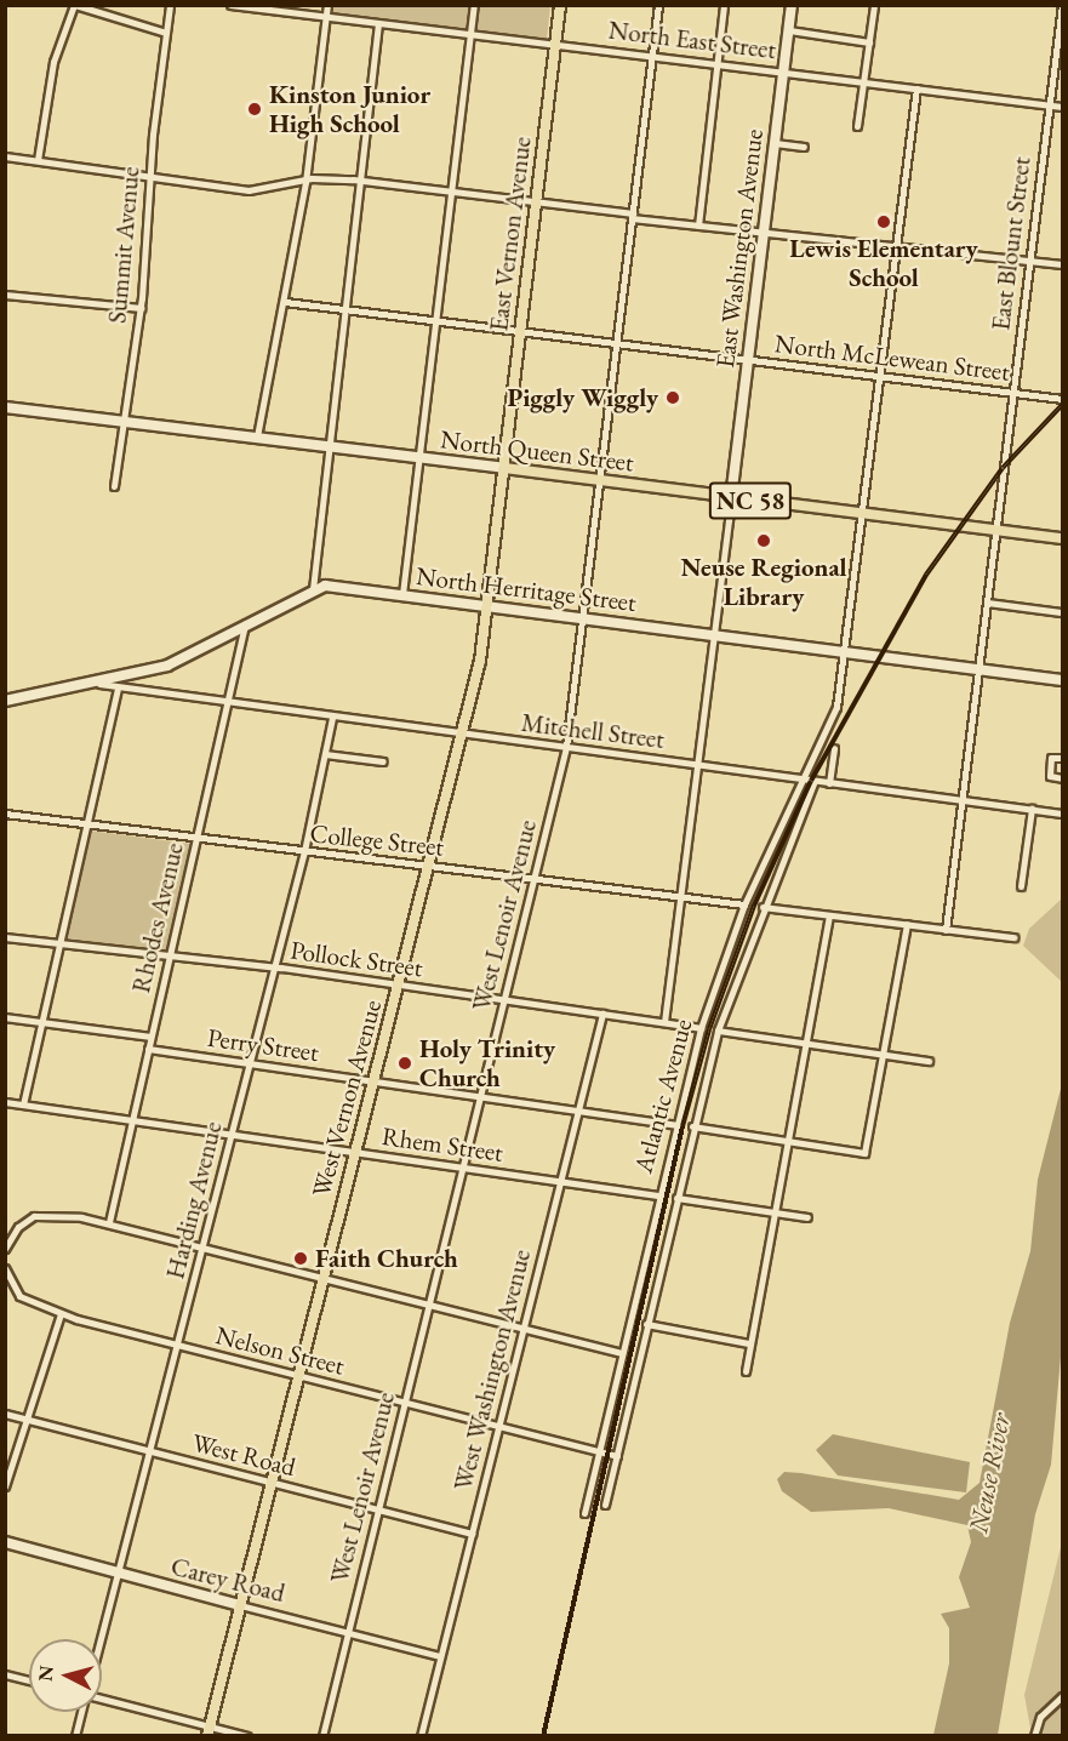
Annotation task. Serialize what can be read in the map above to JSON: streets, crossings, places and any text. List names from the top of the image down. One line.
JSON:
{"streets":{"main road":["East Vernon Avenue","North Queen Street","NC 58","West Vernon Avenue"],"street":["North East Street","East Blount Street","Summit Avenue","East Washington Avenue","North McLewean Street","North Herritage Street","Mitchell Street","College Street","West Lenoir Avenue","Rhodes Avenue","Pollock Street","Perry Street","Atlantic Avenue","Rhem Street","Harding Avenue","Nelson Street","West Washington Avenue","West Road","Carey Road"]},"crossings":[["North East Street","East Vernon Avenue"],["North East Street","East Blount Street"],["North East Street","East Washington Avenue"],["North East Street","West Lenoir Avenue"],["North East Street","Atlantic Avenue"],["East Vernon Avenue","North McLewean Street"],["East Vernon Avenue","North Queen Street"],["East Vernon Avenue","West Vernon Avenue"],["East Blount Street","North McLewean Street"],["East Blount Street","North Queen Street"],["East Blount Street","North Herritage Street"],["East Blount Street","Mitchell Street"],["Summit Avenue","North Queen Street"],["East Washington Avenue","North McLewean Street"],["East Washington Avenue","North Queen Street"],["North McLewean Street","West Lenoir Avenue"],["North McLewean Street","Atlantic Avenue"],["North Queen Street","West Lenoir Avenue"],["North Queen Street","Atlantic Avenue"],["North Queen Street","West Vernon Avenue"],["North Herritage Street","Mitchell Street"],["North Herritage Street","West Lenoir Avenue"],["North Herritage Street","Rhodes Avenue"],["North Herritage Street","Atlantic Avenue"],["North Herritage Street","West Vernon Avenue"],["Mitchell Street","West Lenoir Avenue"],["Mitchell Street","Rhodes Avenue"],["Mitchell Street","Atlantic Avenue"],["Mitchell Street","West Vernon Avenue"],["Mitchell Street","Harding Avenue"],["College Street","West Lenoir Avenue"],["College Street","Rhodes Avenue"],["College Street","Atlantic Avenue"],["College Street","West Vernon Avenue"],["College Street","Harding Avenue"],["West Lenoir Avenue","Pollock Street"],["West Lenoir Avenue","Perry Street"],["West Lenoir Avenue","Rhem Street"],["West Lenoir Avenue","Nelson Street"],["West Lenoir Avenue","West Road"],["West Lenoir Avenue","Carey Road"],["Rhodes Avenue","Pollock Street"],["Rhodes Avenue","Perry Street"],["Rhodes Avenue","Rhem Street"],["Pollock Street","Atlantic Avenue"],["Pollock Street","West Vernon Avenue"],["Pollock Street","Harding Avenue"],["Pollock Street","West Washington Avenue"],["Perry Street","Atlantic Avenue"],["Perry Street","West Vernon Avenue"],["Perry Street","Harding Avenue"],["Perry Street","West Washington Avenue"],["Atlantic Avenue","Rhem Street"],["Atlantic Avenue","Nelson Street"],["West Vernon Avenue","Rhem Street"],["West Vernon Avenue","Nelson Street"],["West Vernon Avenue","West Road"],["West Vernon Avenue","Carey Road"],["Rhem Street","Harding Avenue"],["Rhem Street","West Washington Avenue"],["Harding Avenue","Nelson Street"],["Harding Avenue","West Road"],["Harding Avenue","Carey Road"],["Nelson Street","West Washington Avenue"],["West Washington Avenue","West Road"],["West Washington Avenue","Carey Road"]],"water":["Neuse River"],"places":["Kinston Junior High School","Lewis Elementary School","Piggly Wiggly","Neuse Regional Library","Holy Trinity Church","Faith Church"],"north":"left"}
